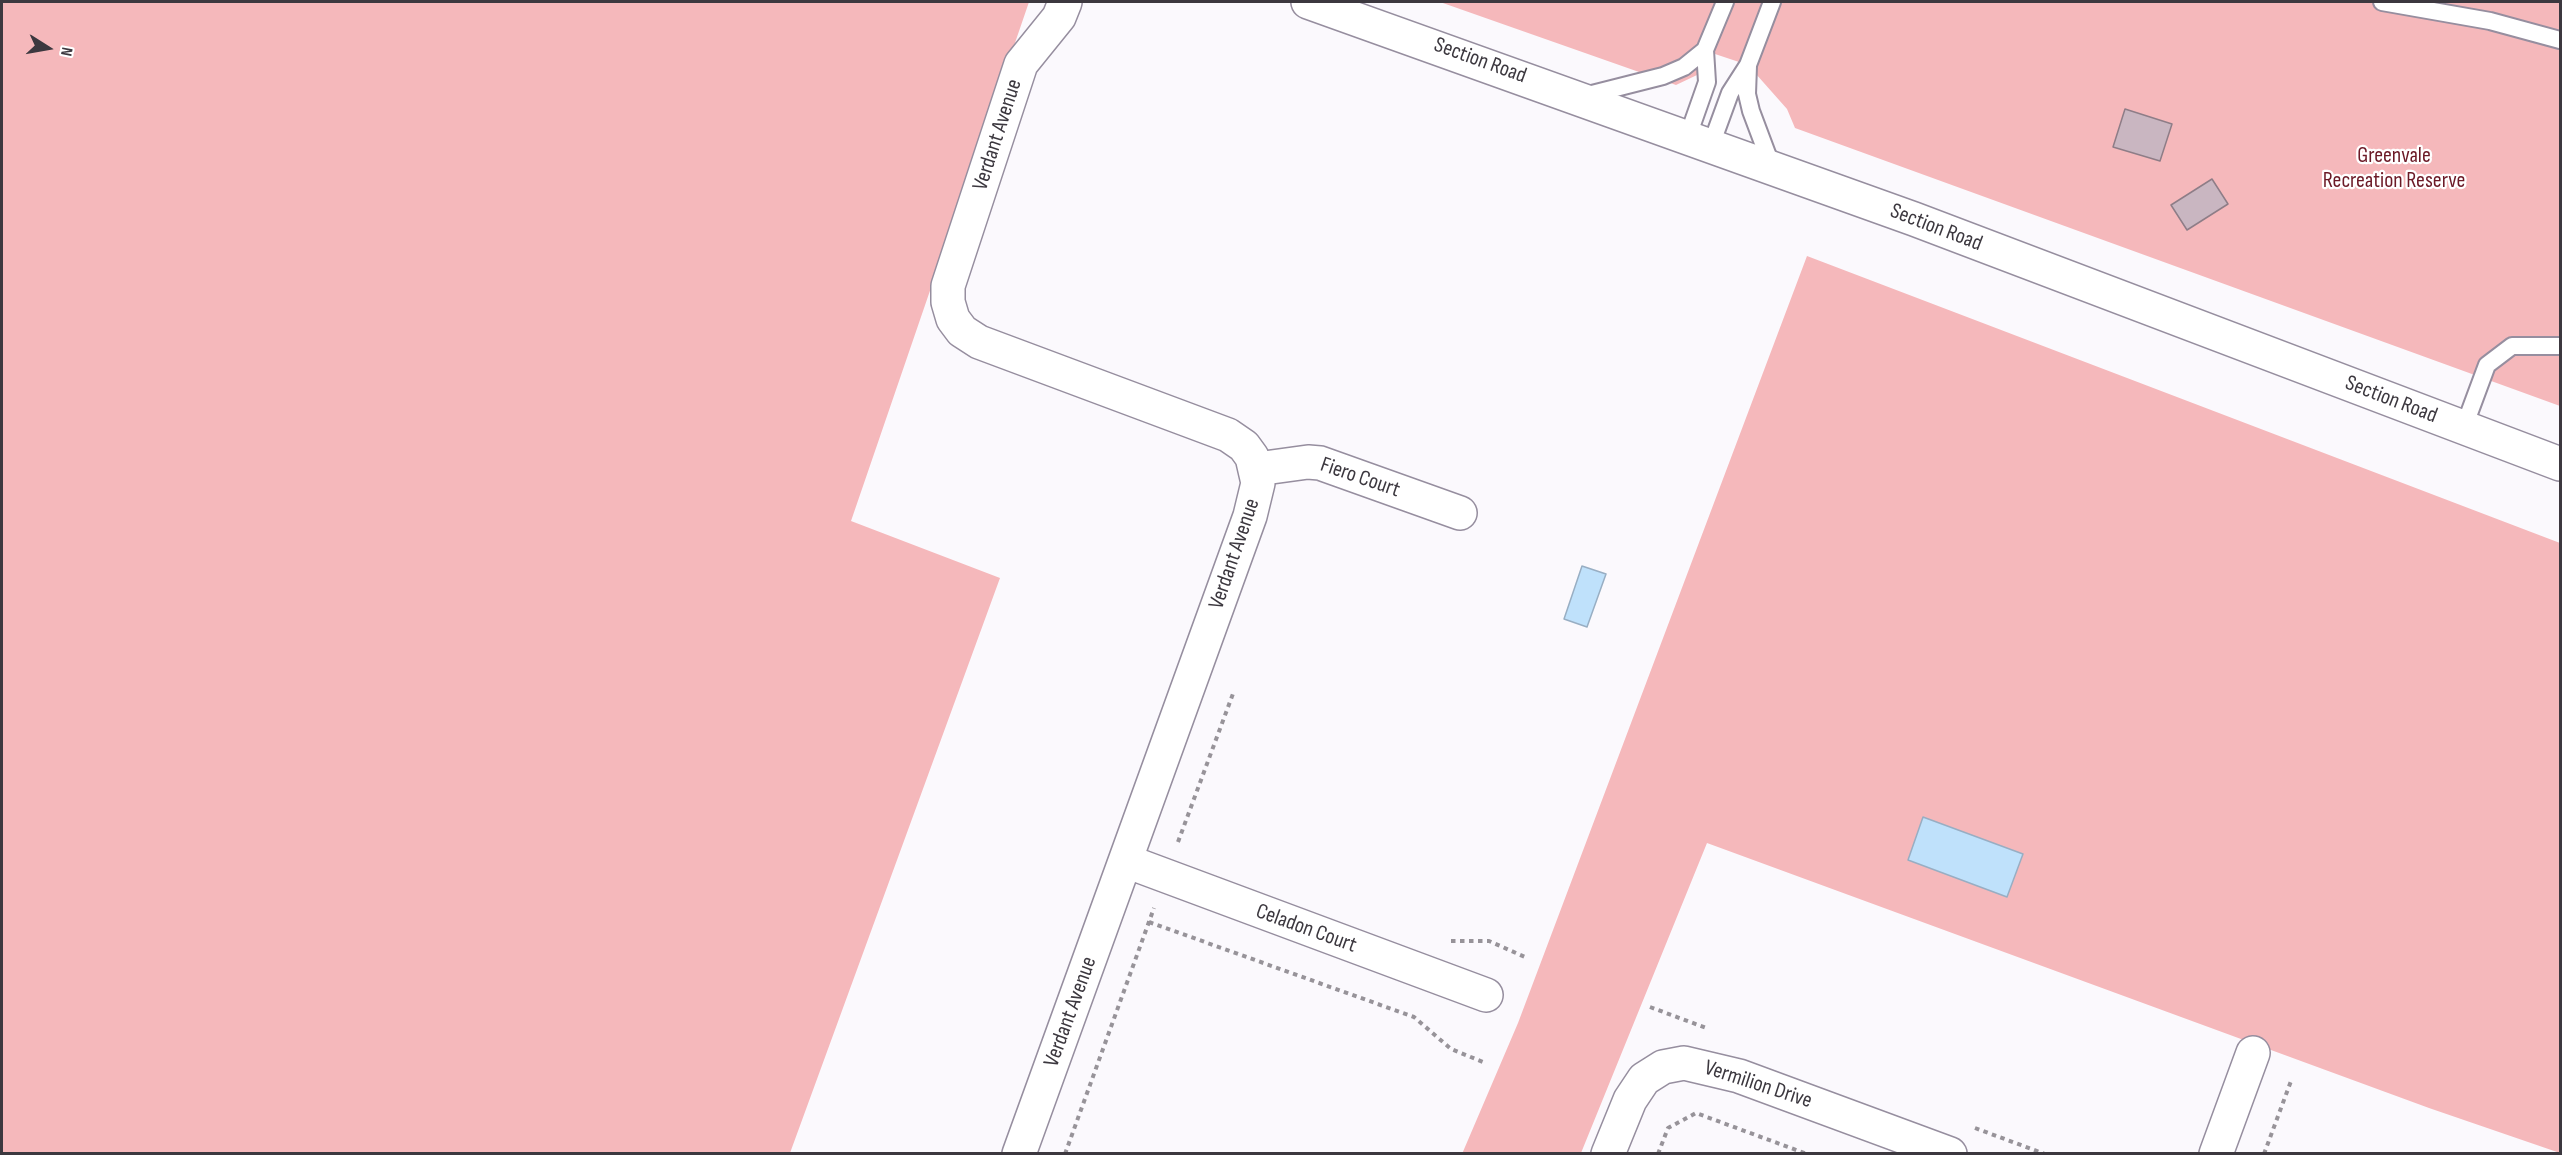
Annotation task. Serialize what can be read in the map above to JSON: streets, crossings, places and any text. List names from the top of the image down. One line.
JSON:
{"streets":{"street":["Section Road","Verdant Avenue","Fiero Court","Celadon Court","Vermilion Drive"]},"crossings":[["Verdant Avenue","Fiero Court"],["Verdant Avenue","Celadon Court"]],"parks":["Greenvale Recreation Reserve"],"north":"right"}
